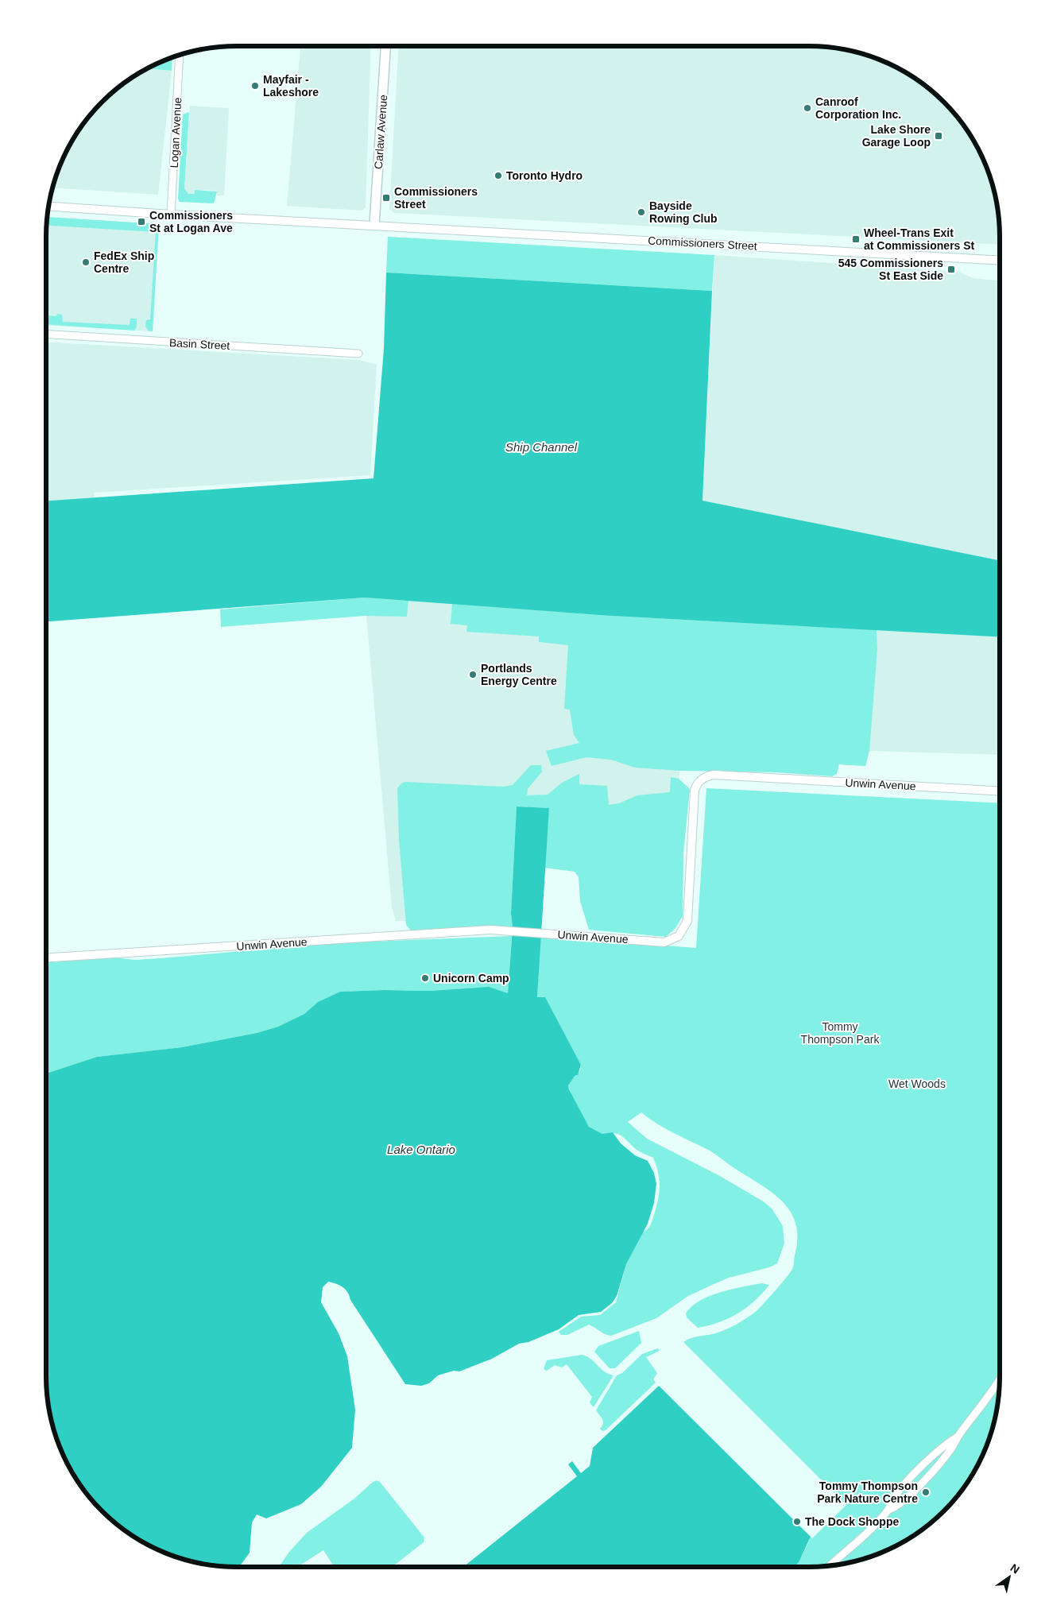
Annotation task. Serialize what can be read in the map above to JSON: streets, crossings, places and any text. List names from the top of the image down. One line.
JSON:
{"streets":{"main road":["Carlaw Avenue"],"street":["Logan Avenue","Commissioners Street","Basin Street","Unwin Avenue"]},"crossings":[["Carlaw Avenue","Commissioners Street"],["Logan Avenue","Commissioners Street"]],"water":["Ship Channel","Lake Ontario"],"parks":["Tommy Thompson Park","Wet Woods"],"places":{"other":["Mayfair - Lakeshore","Canroof Corporation Inc.","Toronto Hydro","Bayside Rowing Club","FedEx Ship Centre","Portlands Energy Centre","Unicorn Camp","Tommy Thompson Park Nature Centre","The Dock Shoppe"],"transit":["Lake Shore Garage Loop","Commissioners Street","Commissioners St at Logan Ave","Wheel-Trans Exit at Commissioners St","545 Commissioners St East Side"]},"north":"top right"}
